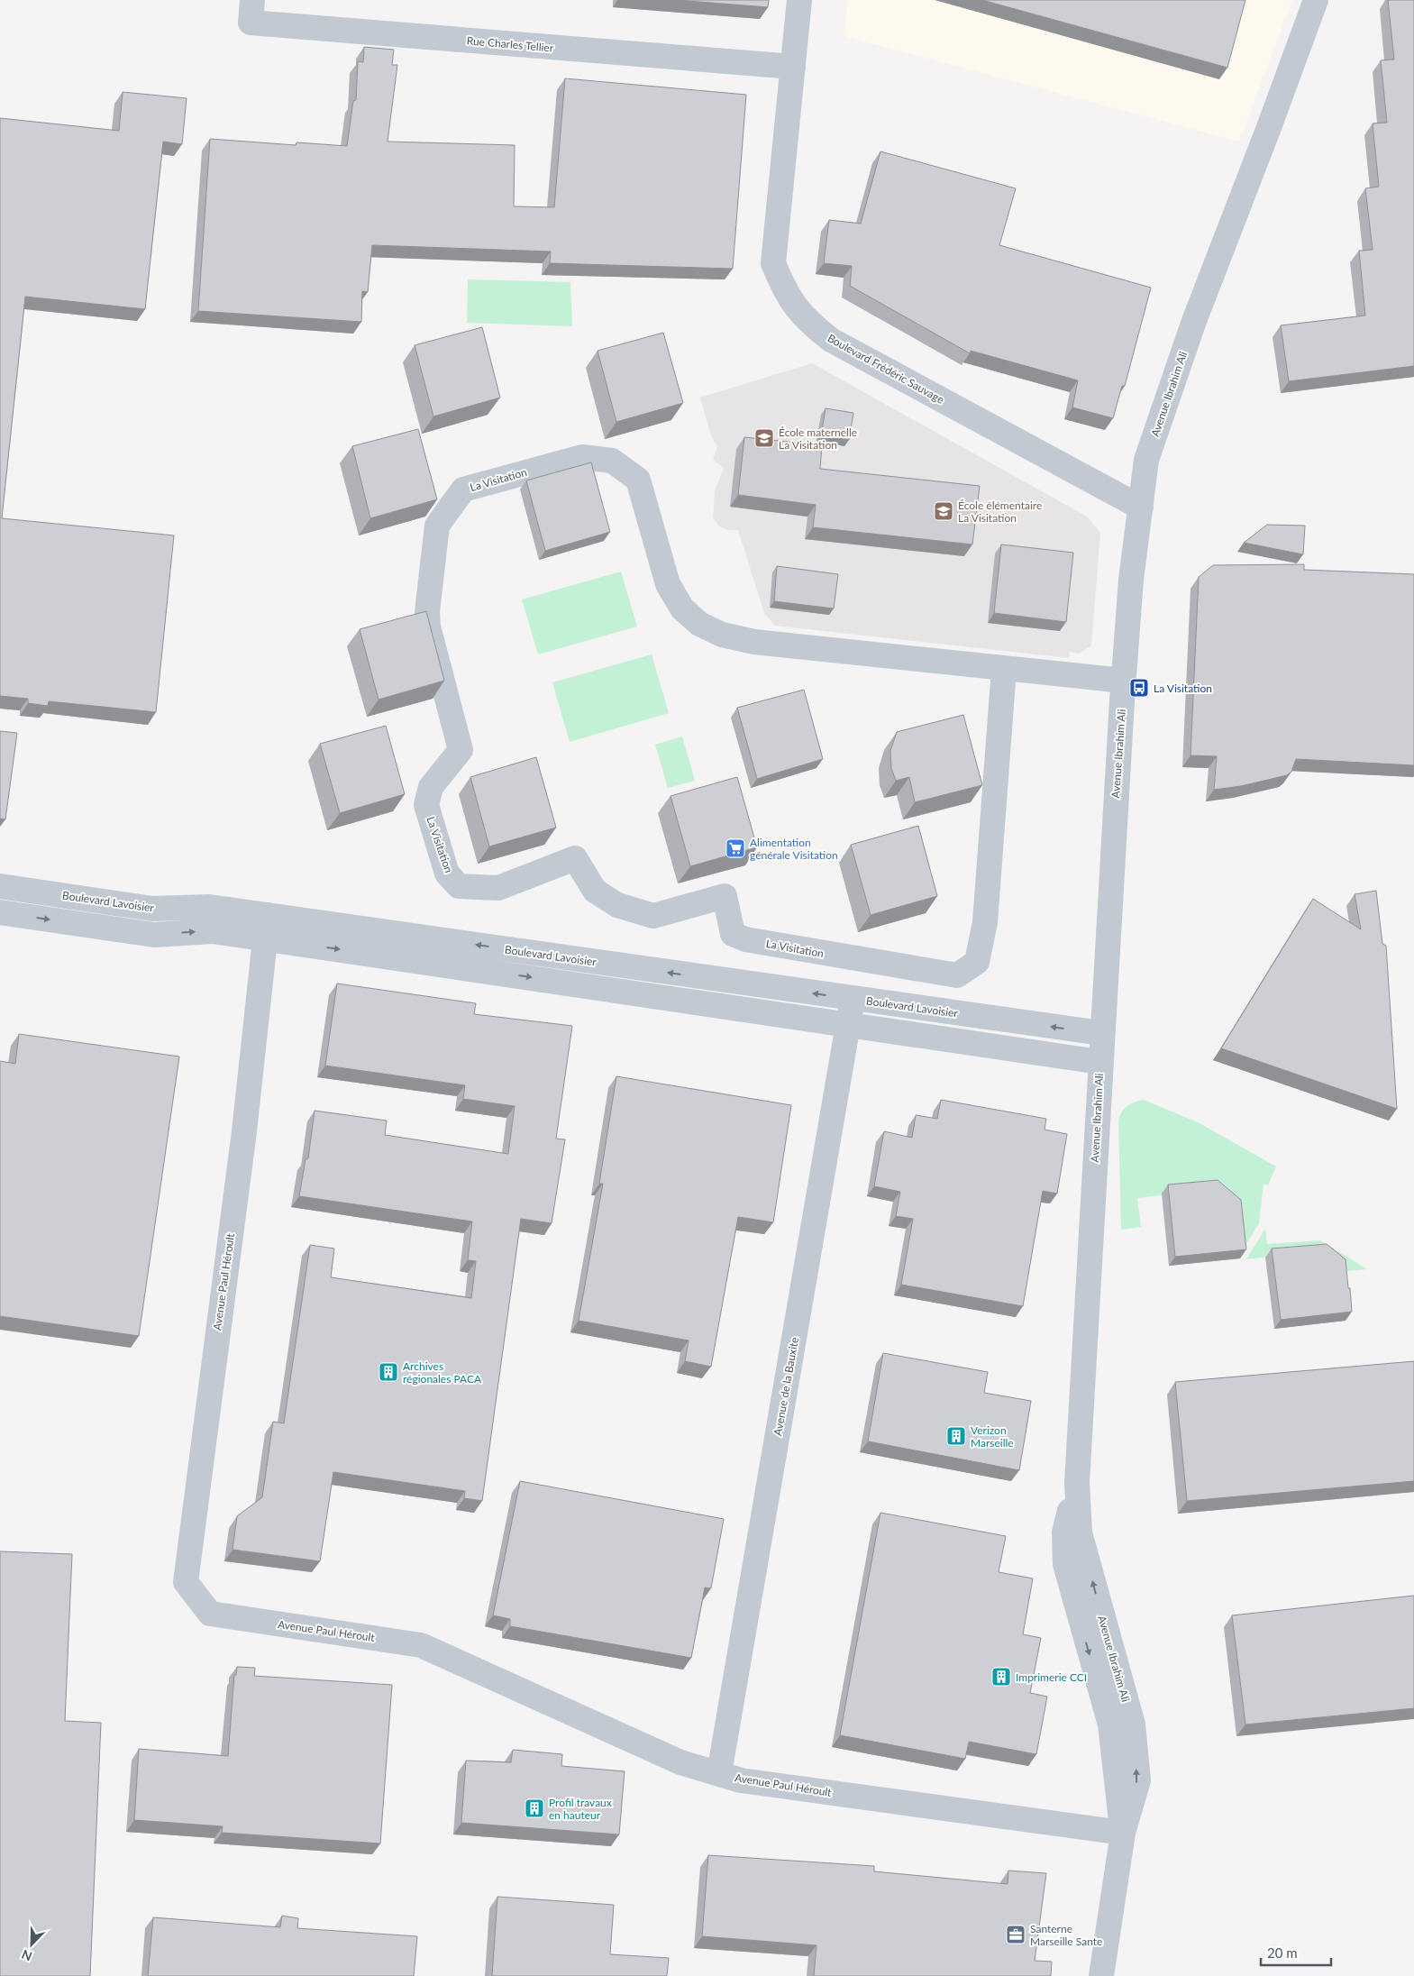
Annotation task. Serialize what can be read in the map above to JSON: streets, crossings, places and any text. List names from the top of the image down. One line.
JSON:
{"streets":{"street":["Rue Charles Tellier","Boulevard Frédéric Sauvage","Avenue Ibrahim Ali","La Visitation","Boulevard Lavoisier","Avenue Paul Héroult","Avenue de la Bauxite"]},"crossings":[["Rue Charles Tellier","Boulevard Frédéric Sauvage"],["Boulevard Frédéric Sauvage","Avenue Ibrahim Ali"],["Avenue Ibrahim Ali","La Visitation"],["Avenue Ibrahim Ali","Boulevard Lavoisier"],["Avenue Ibrahim Ali","Avenue Paul Héroult"],["Boulevard Lavoisier","Avenue Paul Héroult"],["Boulevard Lavoisier","Avenue de la Bauxite"],["Avenue Paul Héroult","Avenue de la Bauxite"]],"places":{"school or university":["École maternelle La Visitation","École élémentaire La Visitation"],"bus stop":["La Visitation"],"supermarket":["Alimentation générale Visitation"],"building":["Archives régionales PACA","Verizon Marseille","Imprimerie CCI","Profil travaux en hauteur"],"office":["Santerne Marseille Sante"]},"scale_bar":"20 m","north":"bottom left"}
